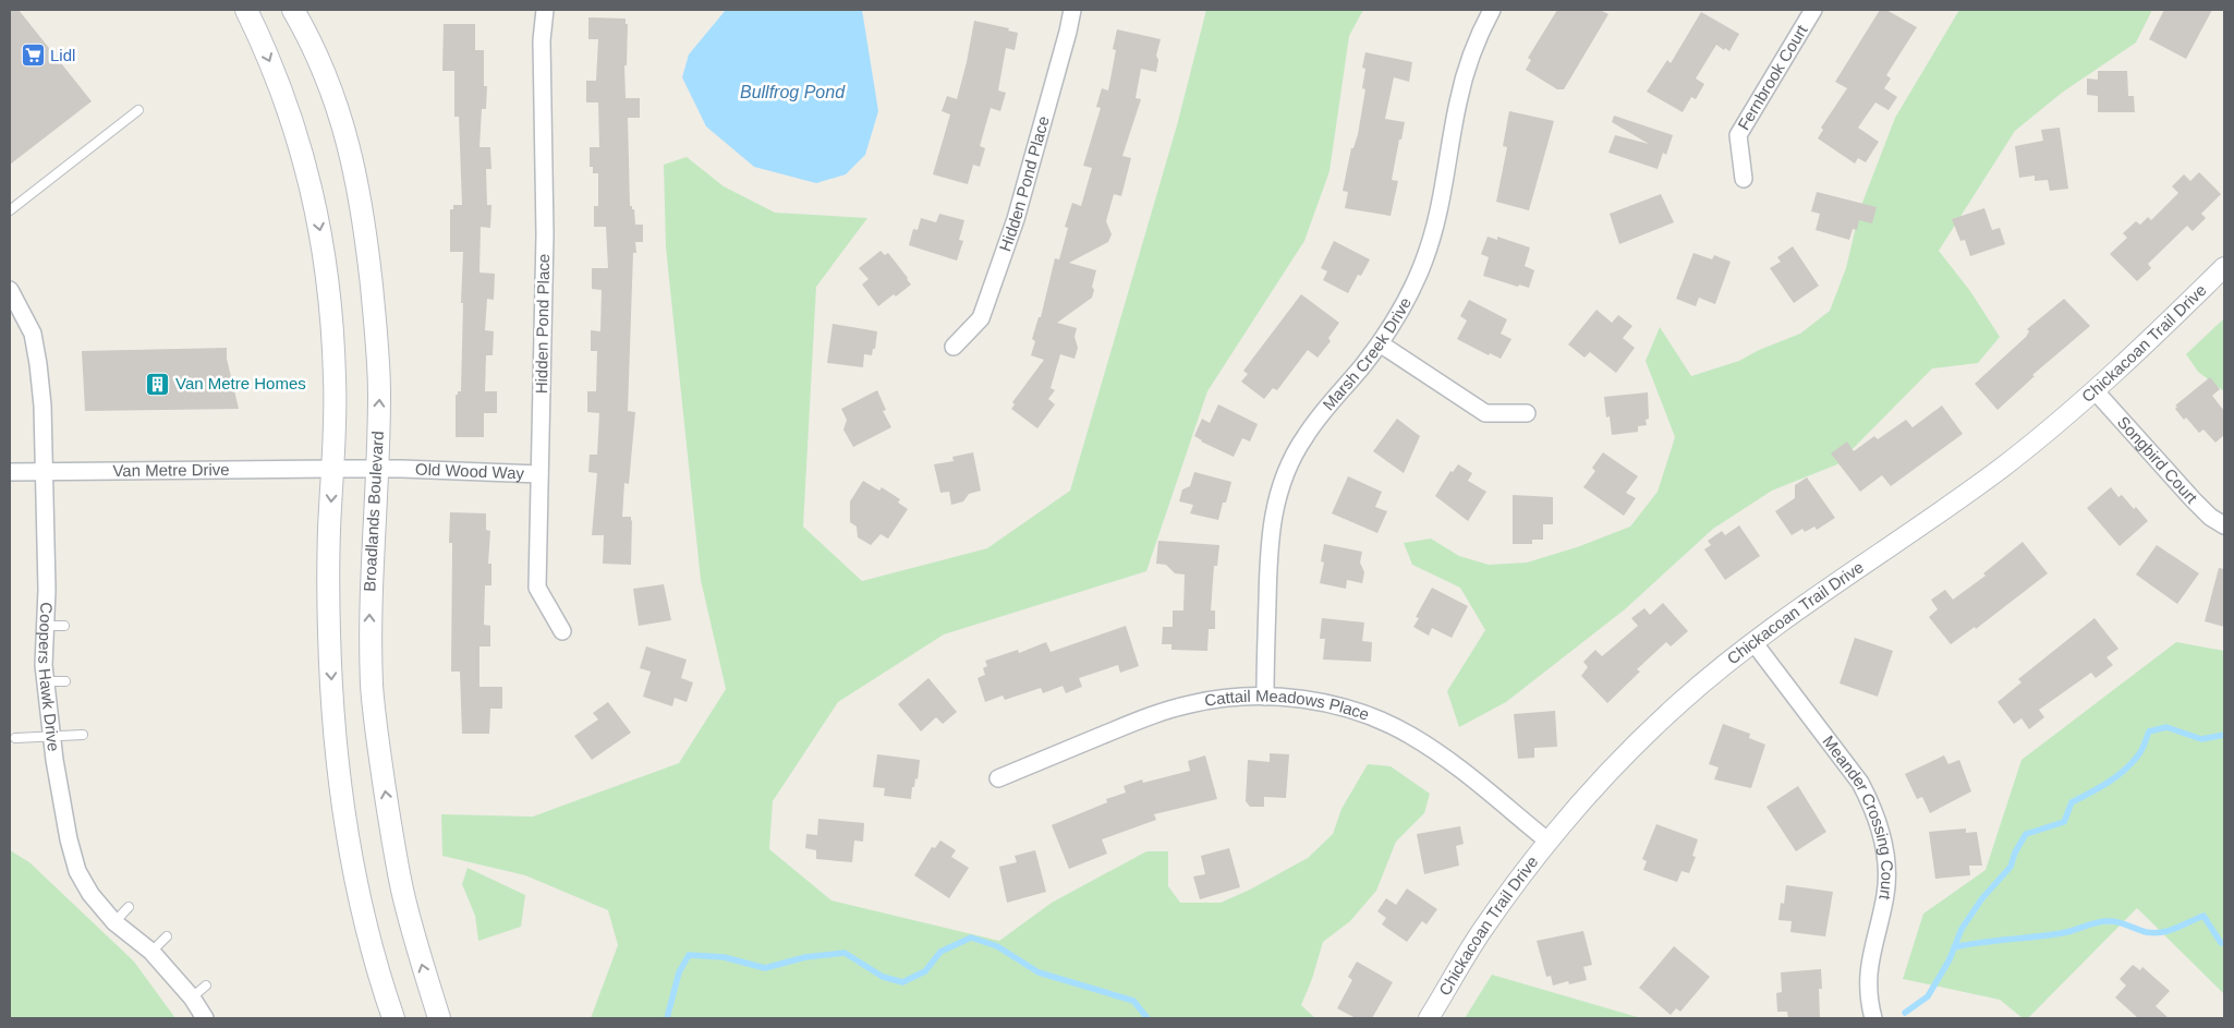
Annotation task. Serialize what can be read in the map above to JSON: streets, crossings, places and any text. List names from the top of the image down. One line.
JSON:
{"streets":{"main road":["Broadlands Boulevard"],"street":["Fernbrook Court","Hidden Pond Place","Chickacoan Trail Drive","Marsh Creek Drive","Songbird Court","Van Metre Drive","Old Wood Way","Coopers Hawk Drive","Cattail Meadows Place","Meander Crossing Court"]},"crossings":[["Hidden Pond Place","Old Wood Way"],["Chickacoan Trail Drive","Songbird Court"],["Chickacoan Trail Drive","Cattail Meadows Place"],["Chickacoan Trail Drive","Meander Crossing Court"],["Marsh Creek Drive","Cattail Meadows Place"],["Van Metre Drive","Old Wood Way"],["Van Metre Drive","Broadlands Boulevard"],["Van Metre Drive","Coopers Hawk Drive"],["Old Wood Way","Broadlands Boulevard"]],"water":["Bullfrog Pond"],"places":{"supermarket":["Lidl"],"building":["Van Metre Homes"]}}
